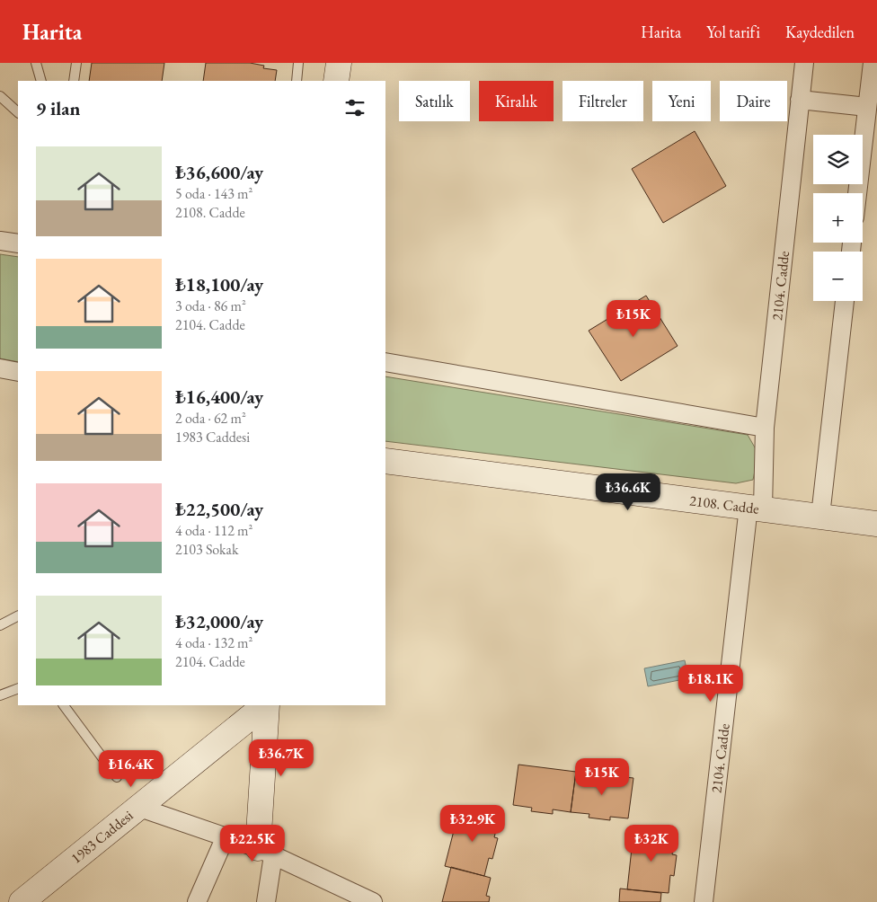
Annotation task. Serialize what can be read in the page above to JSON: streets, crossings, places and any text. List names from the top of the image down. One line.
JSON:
{"streets":{"street":["2104. Cadde","2108. Cadde","1983 Caddesi"]},"crossings":[["2104. Cadde","2108. Cadde"]],"page":{"header":"Harita","nav":["Harita","Yol tarifi","Kaydedilen"],"chip":["Satılık","Kiralık","Filtreler","Yeni","Daire"],"heading":"9 ilan","map_buttons":["+","−"],"list":[{"name":"₺36,600/ay","note":"5 oda · 143 m² · 2108. Cadde"},{"name":"₺18,100/ay","note":"3 oda · 86 m² · 2104. Cadde"},{"name":"₺16,400/ay","note":"2 oda · 62 m² · 1983 Caddesi"},{"name":"₺22,500/ay","note":"4 oda · 112 m² · 2103 Sokak"},{"name":"₺32,000/ay","note":"4 oda · 132 m² · 2104. Cadde"}],"price":["₺15K","₺36.6K","₺18.1K","₺36.7K","₺16.4K","₺15K","₺32.9K","₺22.5K","₺32K"]}}
